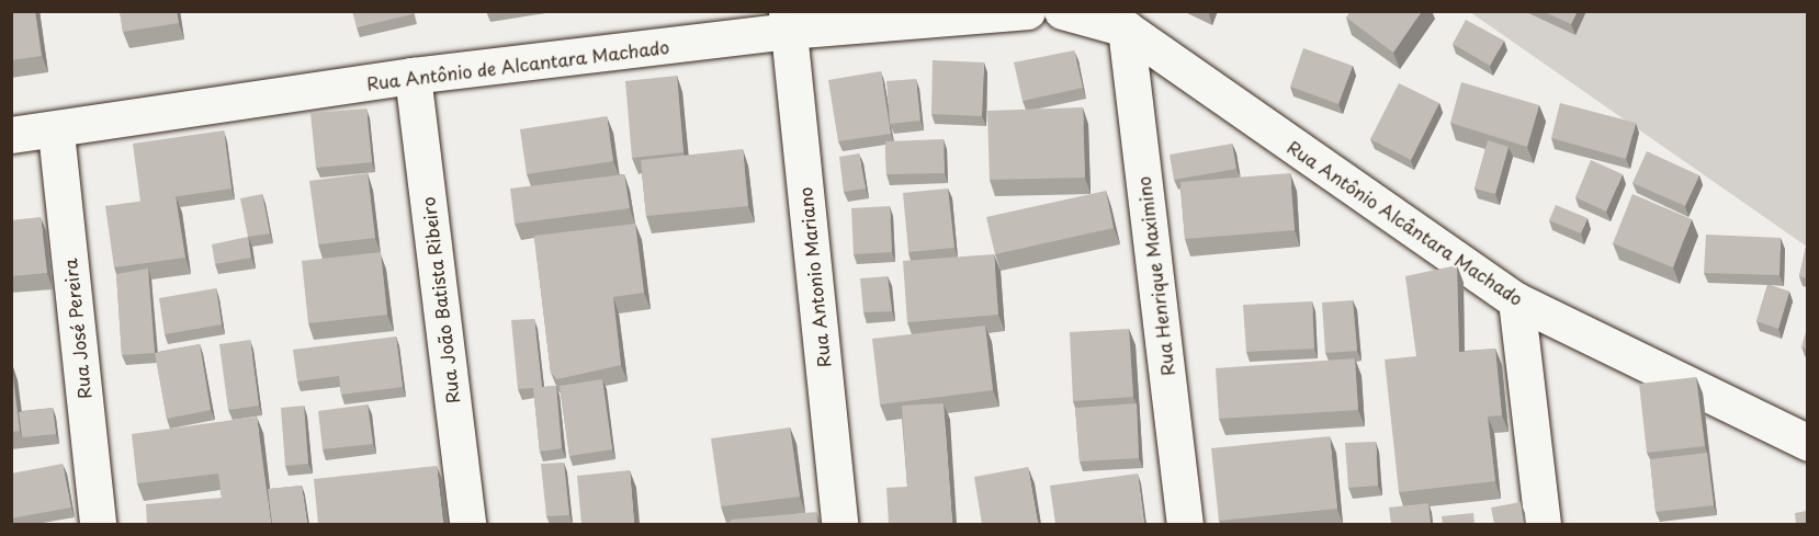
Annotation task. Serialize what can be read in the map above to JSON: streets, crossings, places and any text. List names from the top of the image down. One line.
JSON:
{"streets":{"street":["Rua Antônio de Alcantara Machado","Rua Antônio Alcântara Machado","Rua Henrique Maximino","Rua Antonio Mariano","Rua João Batista Ribeiro","Rua José Pereira"]},"crossings":[["Rua Antônio de Alcantara Machado","Rua Antonio Mariano"],["Rua Antônio de Alcantara Machado","Rua João Batista Ribeiro"],["Rua Antônio de Alcantara Machado","Rua José Pereira"],["Rua Antônio Alcântara Machado","Rua Henrique Maximino"]]}
